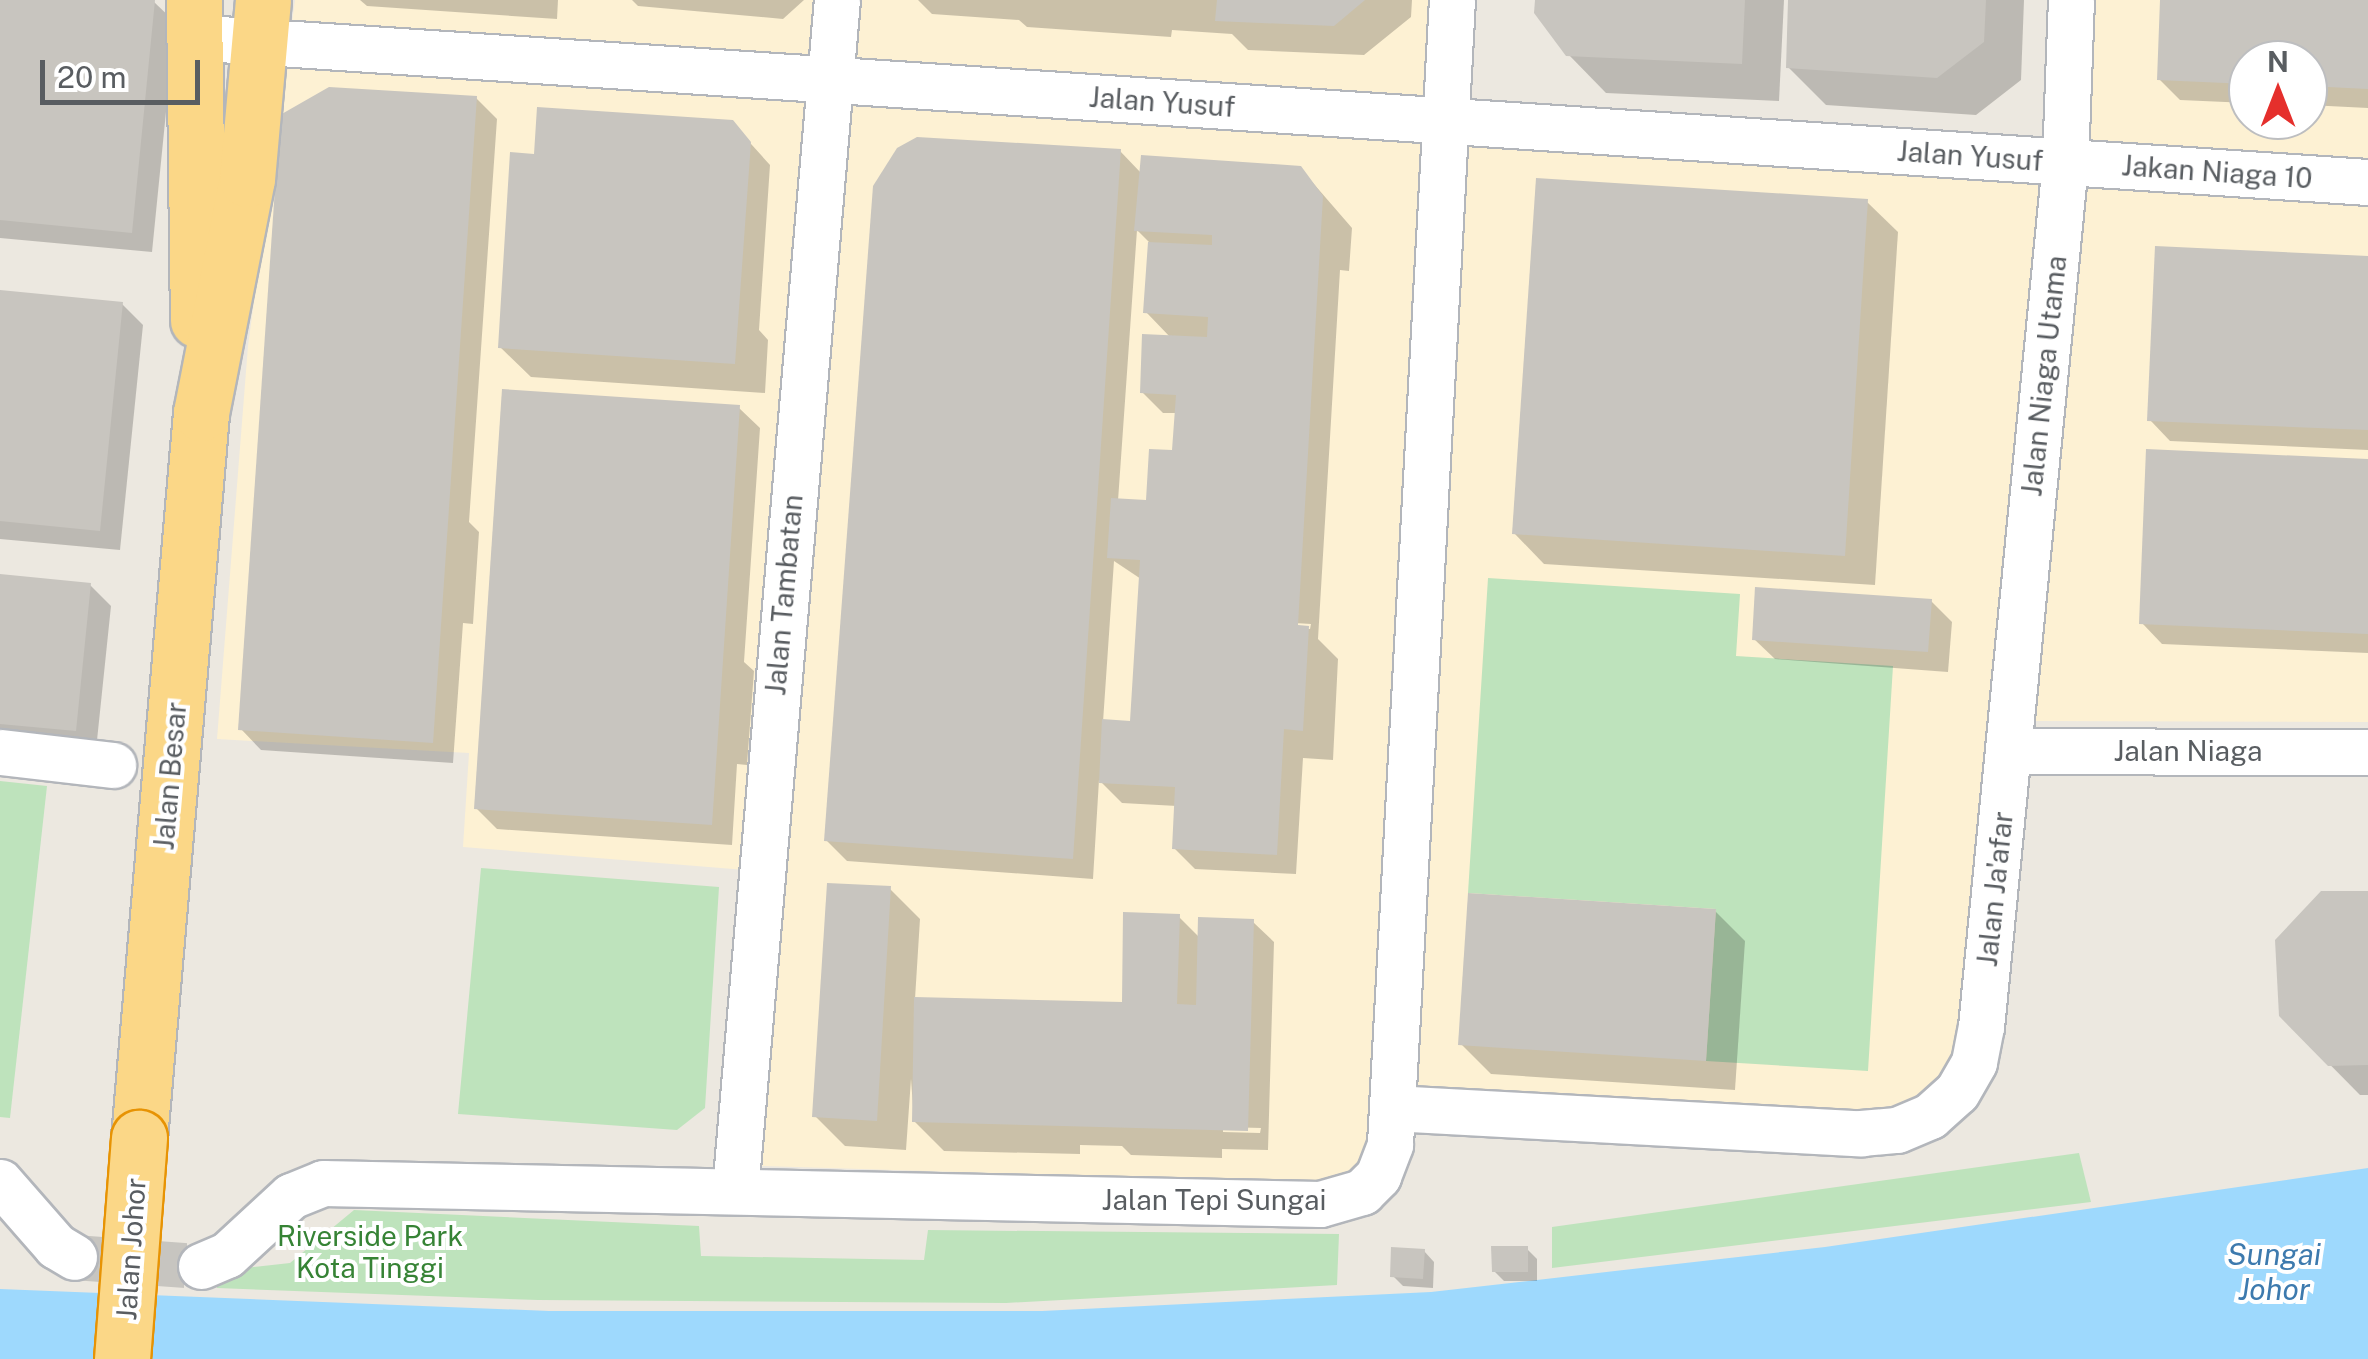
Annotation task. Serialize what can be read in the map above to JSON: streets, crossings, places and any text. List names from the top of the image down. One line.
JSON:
{"streets":{"highway":["Jalan Besar","Jalan Johor"],"street":["Jalan Yusuf","Jakan Niaga 10","Jalan Niaga Utama","Jalan Tambatan","Jalan Niaga","Jalan Ja'afar","Jalan Tepi Sungai"]},"crossings":[["Jalan Yusuf","Jakan Niaga 10"],["Jalan Yusuf","Jalan Niaga Utama"],["Jalan Yusuf","Jalan Tambatan"],["Jalan Yusuf","Jalan Besar"],["Jakan Niaga 10","Jalan Niaga Utama"],["Jalan Niaga Utama","Jalan Niaga"],["Jalan Niaga Utama","Jalan Ja'afar"],["Jalan Tambatan","Jalan Tepi Sungai"],["Jalan Niaga","Jalan Ja'afar"],["Jalan Besar","Jalan Johor"],["Jalan Ja'afar","Jalan Tepi Sungai"]],"water":["Sungai Johor"],"parks":["Riverside Park Kota Tinggi"],"scale_bar":"20 m","north":"top"}
